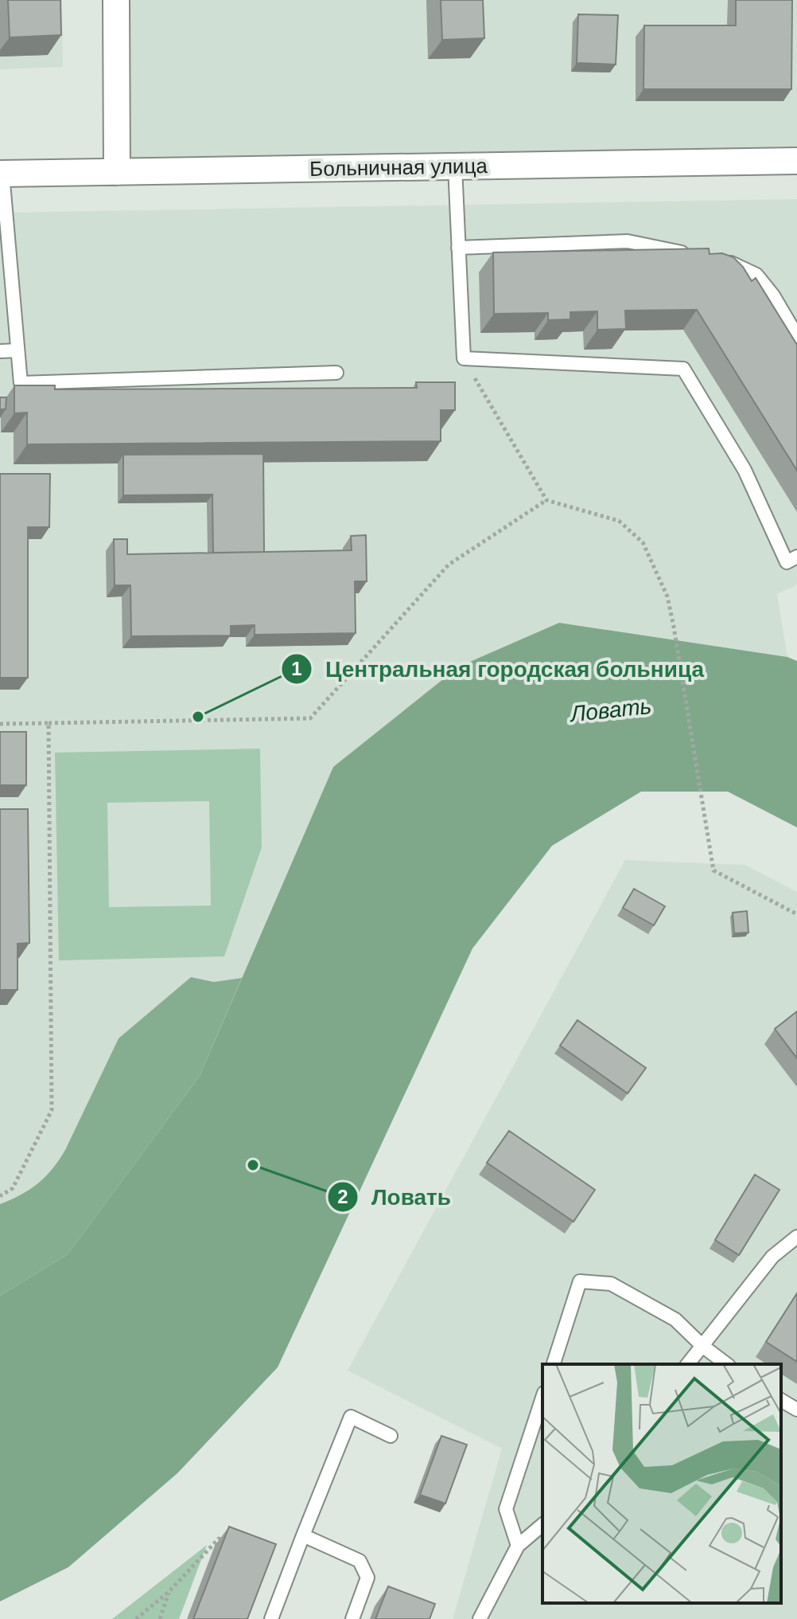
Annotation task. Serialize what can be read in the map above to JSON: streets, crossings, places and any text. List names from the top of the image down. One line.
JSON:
{"streets":{"street":["Больничная улица"]},"water":["Ловать"],"places":["Центральная городская больница","Ловать"]}
